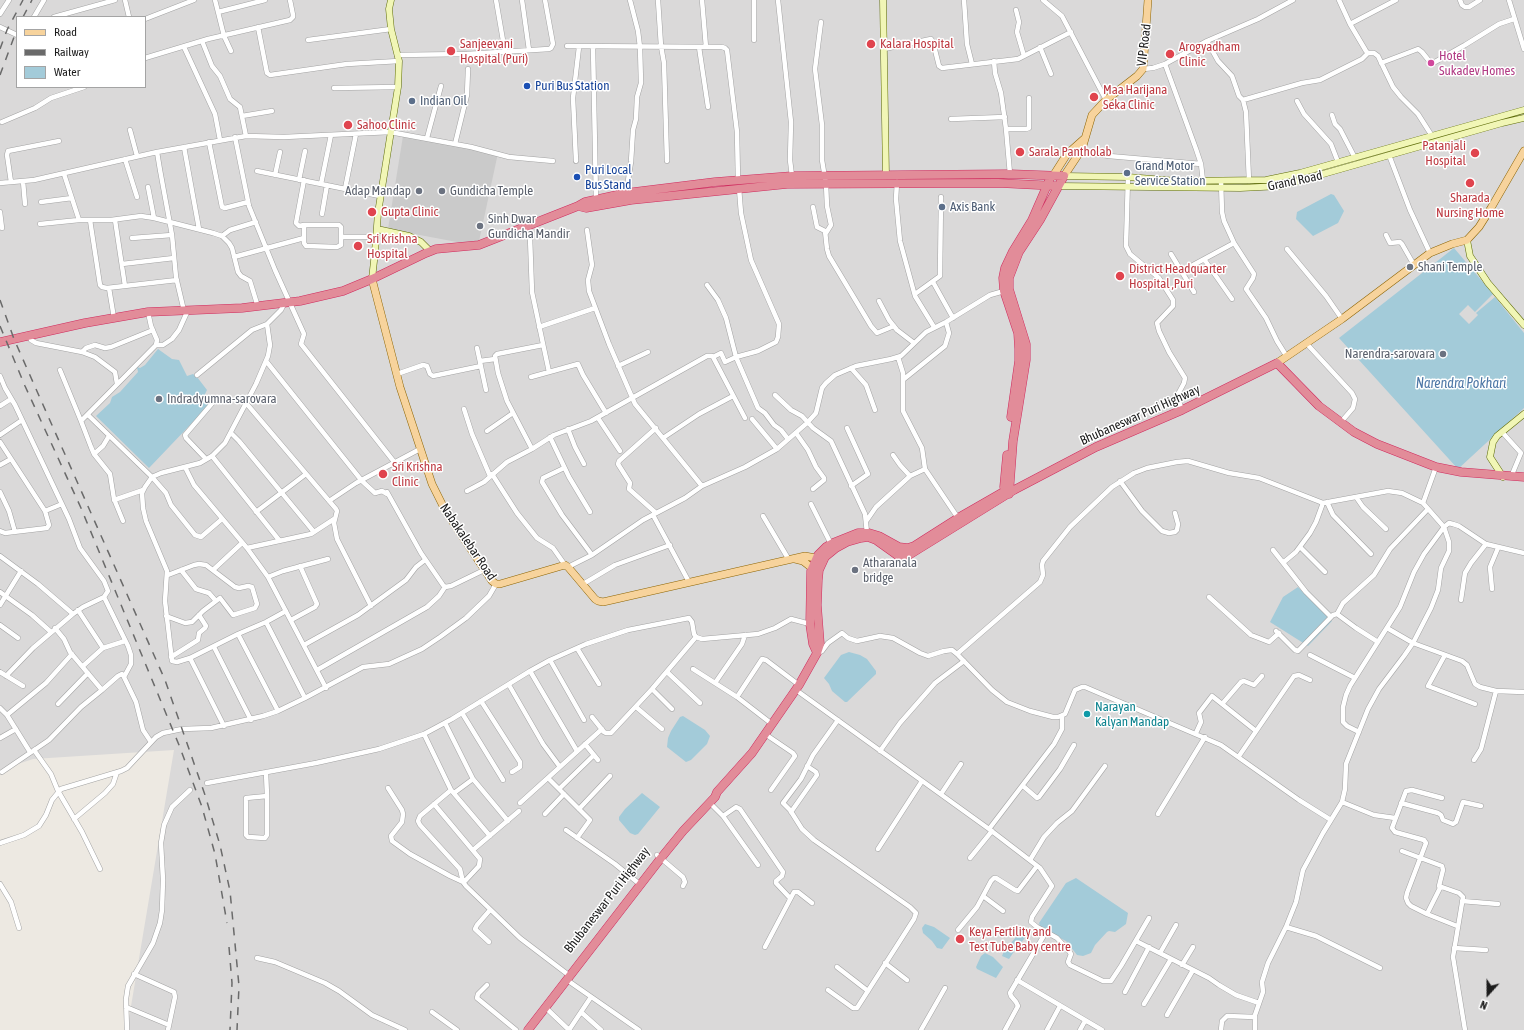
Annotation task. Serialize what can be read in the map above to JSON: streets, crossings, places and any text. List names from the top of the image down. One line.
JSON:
{"streets":{"highway":["Bhubaneswar Puri Highway"],"main road":["VIP Road","Grand Road","Nabakalebar Road"]},"crossings":[["VIP Road","Grand Road"]],"water":["Narendra Pokhari"],"places":["Kalara Hospital","Sanjeevani Hospital (Puri)","Arogyadham Clinic","Hotel Sukadev Homes","Puri Bus Station","Maa Harijana Seka Clinic","Indian Oil","Sahoo Clinic","Sarala Pantholab","Patanjali Hospital","Grand Motor Service Station","Puri Local Bus Stand","Sharada Nursing Home","Adap Mandap","Gundicha Temple","Axis Bank","Gupta Clinic","Sinh Dwar Gundicha Mandir","Sri Krishna Hospital","Shani Temple","District Headquarter Hospital ,Puri","Narendra-sarovara","Indradyumna-sarovara","Sri Krishna Clinic","Atharanala bridge","Narayan Kalyan Mandap","Keya Fertility and Test Tube Baby centre"],"legend":["Road","Railway","Water"],"north":"bottom"}
